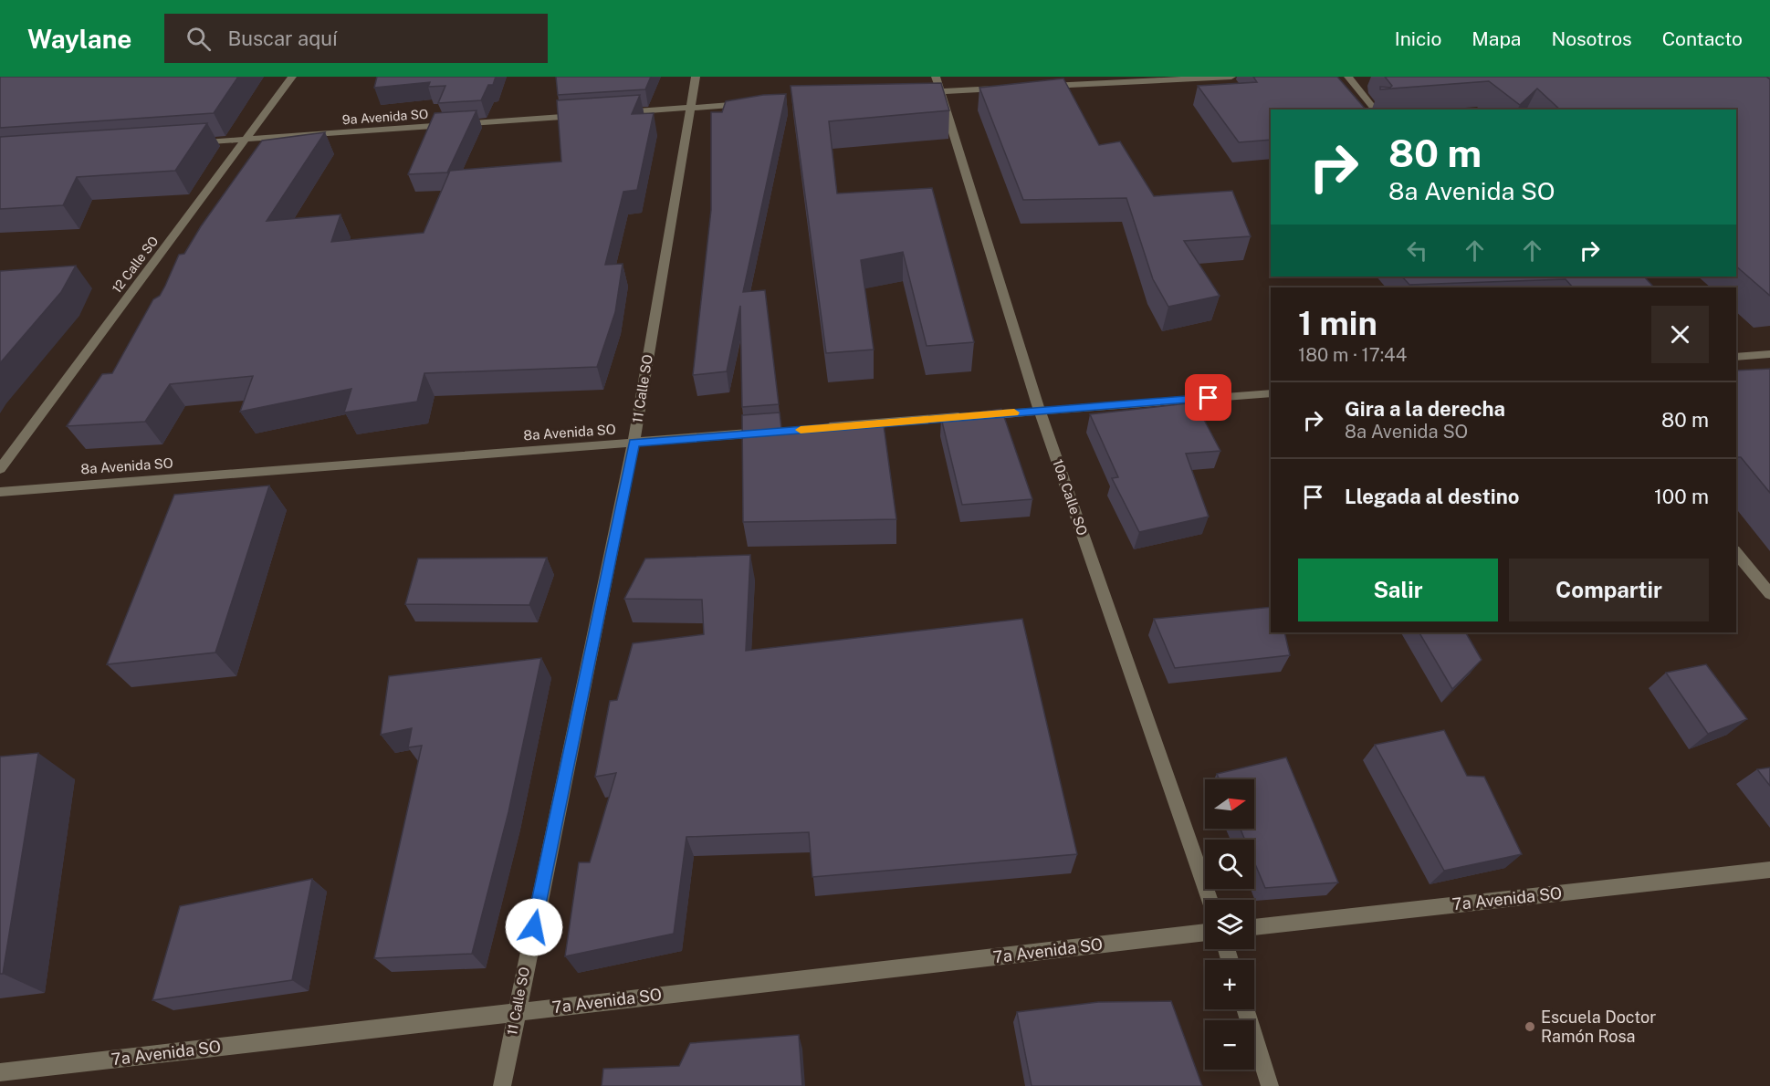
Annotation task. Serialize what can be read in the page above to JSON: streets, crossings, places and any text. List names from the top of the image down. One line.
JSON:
{"streets":{"street":["9a Avenida SO","12 Calle SO","11 Calle SO","8a Avenida SO","10a Calle SO","7a Avenida SO"]},"crossings":[["9a Avenida SO","12 Calle SO"],["11 Calle SO","8a Avenida SO"],["11 Calle SO","7a Avenida SO"]],"places":["Escuela Doctor Ramón Rosa"],"north":"right","page":{"header":"Waylane","search":"Buscar aquí","nav":["Inicio","Mapa","Nosotros","Contacto"],"turn":["80 m","8a Avenida SO"],"heading":["1 min","180 m · 17:44"],"list":[{"name":"Gira a la derecha","note":"8a Avenida SO","value":"80 m"},{"name":"Llegada al destino","value":"100 m"}],"buttons":["Salir","Compartir"],"map_buttons":["+","−"]}}
